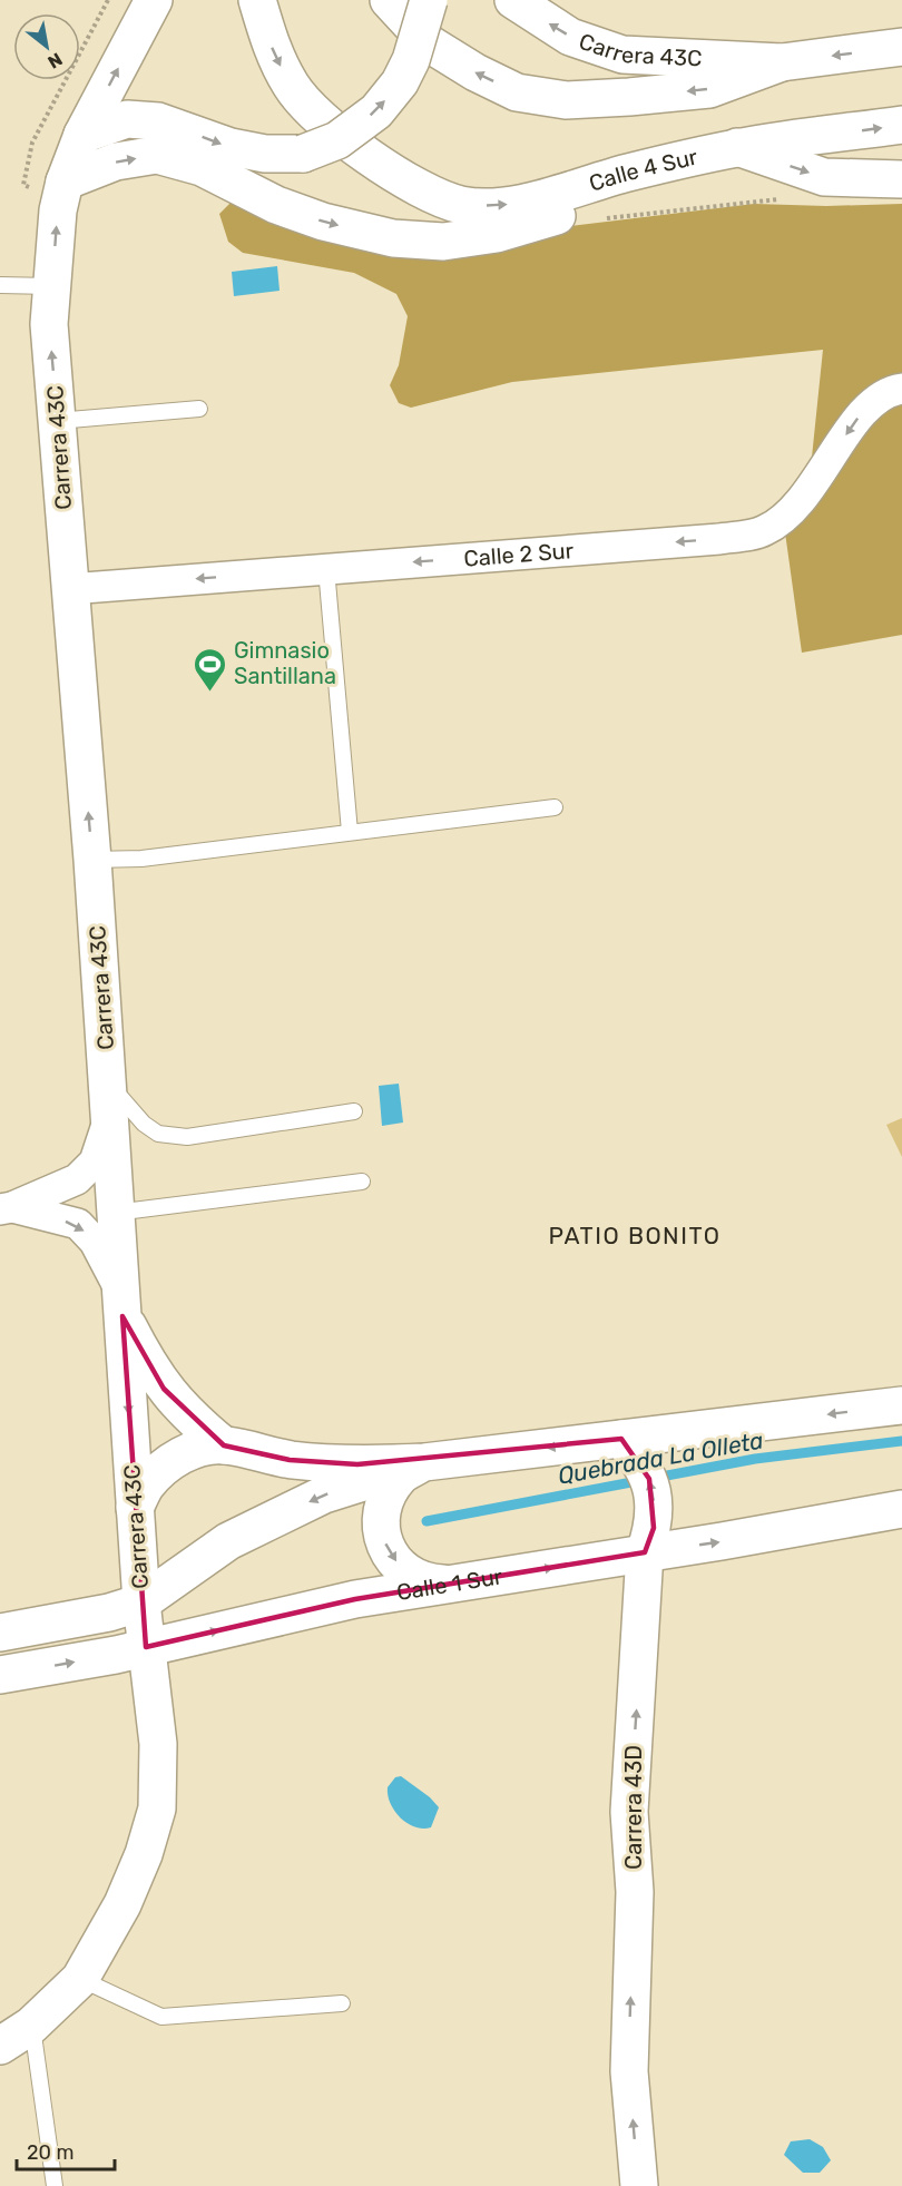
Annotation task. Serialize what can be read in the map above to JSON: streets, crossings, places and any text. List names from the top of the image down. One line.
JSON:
{"streets":{"street":["Carrera 43C","Calle 4 Sur","Calle 2 Sur","Calle 1 Sur","Carrera 43D"]},"crossings":[["Carrera 43C","Calle 2 Sur"],["Carrera 43C","Calle 1 Sur"],["Calle 1 Sur","Carrera 43D"]],"one_way":["Calle 2 Sur","Carrera 43D"],"districts":["PATIO BONITO"],"water":["Quebrada La Olleta"],"places":{"sports":["Gimnasio Santillana"]},"scale_bar":"20 m","north":"bottom right"}
